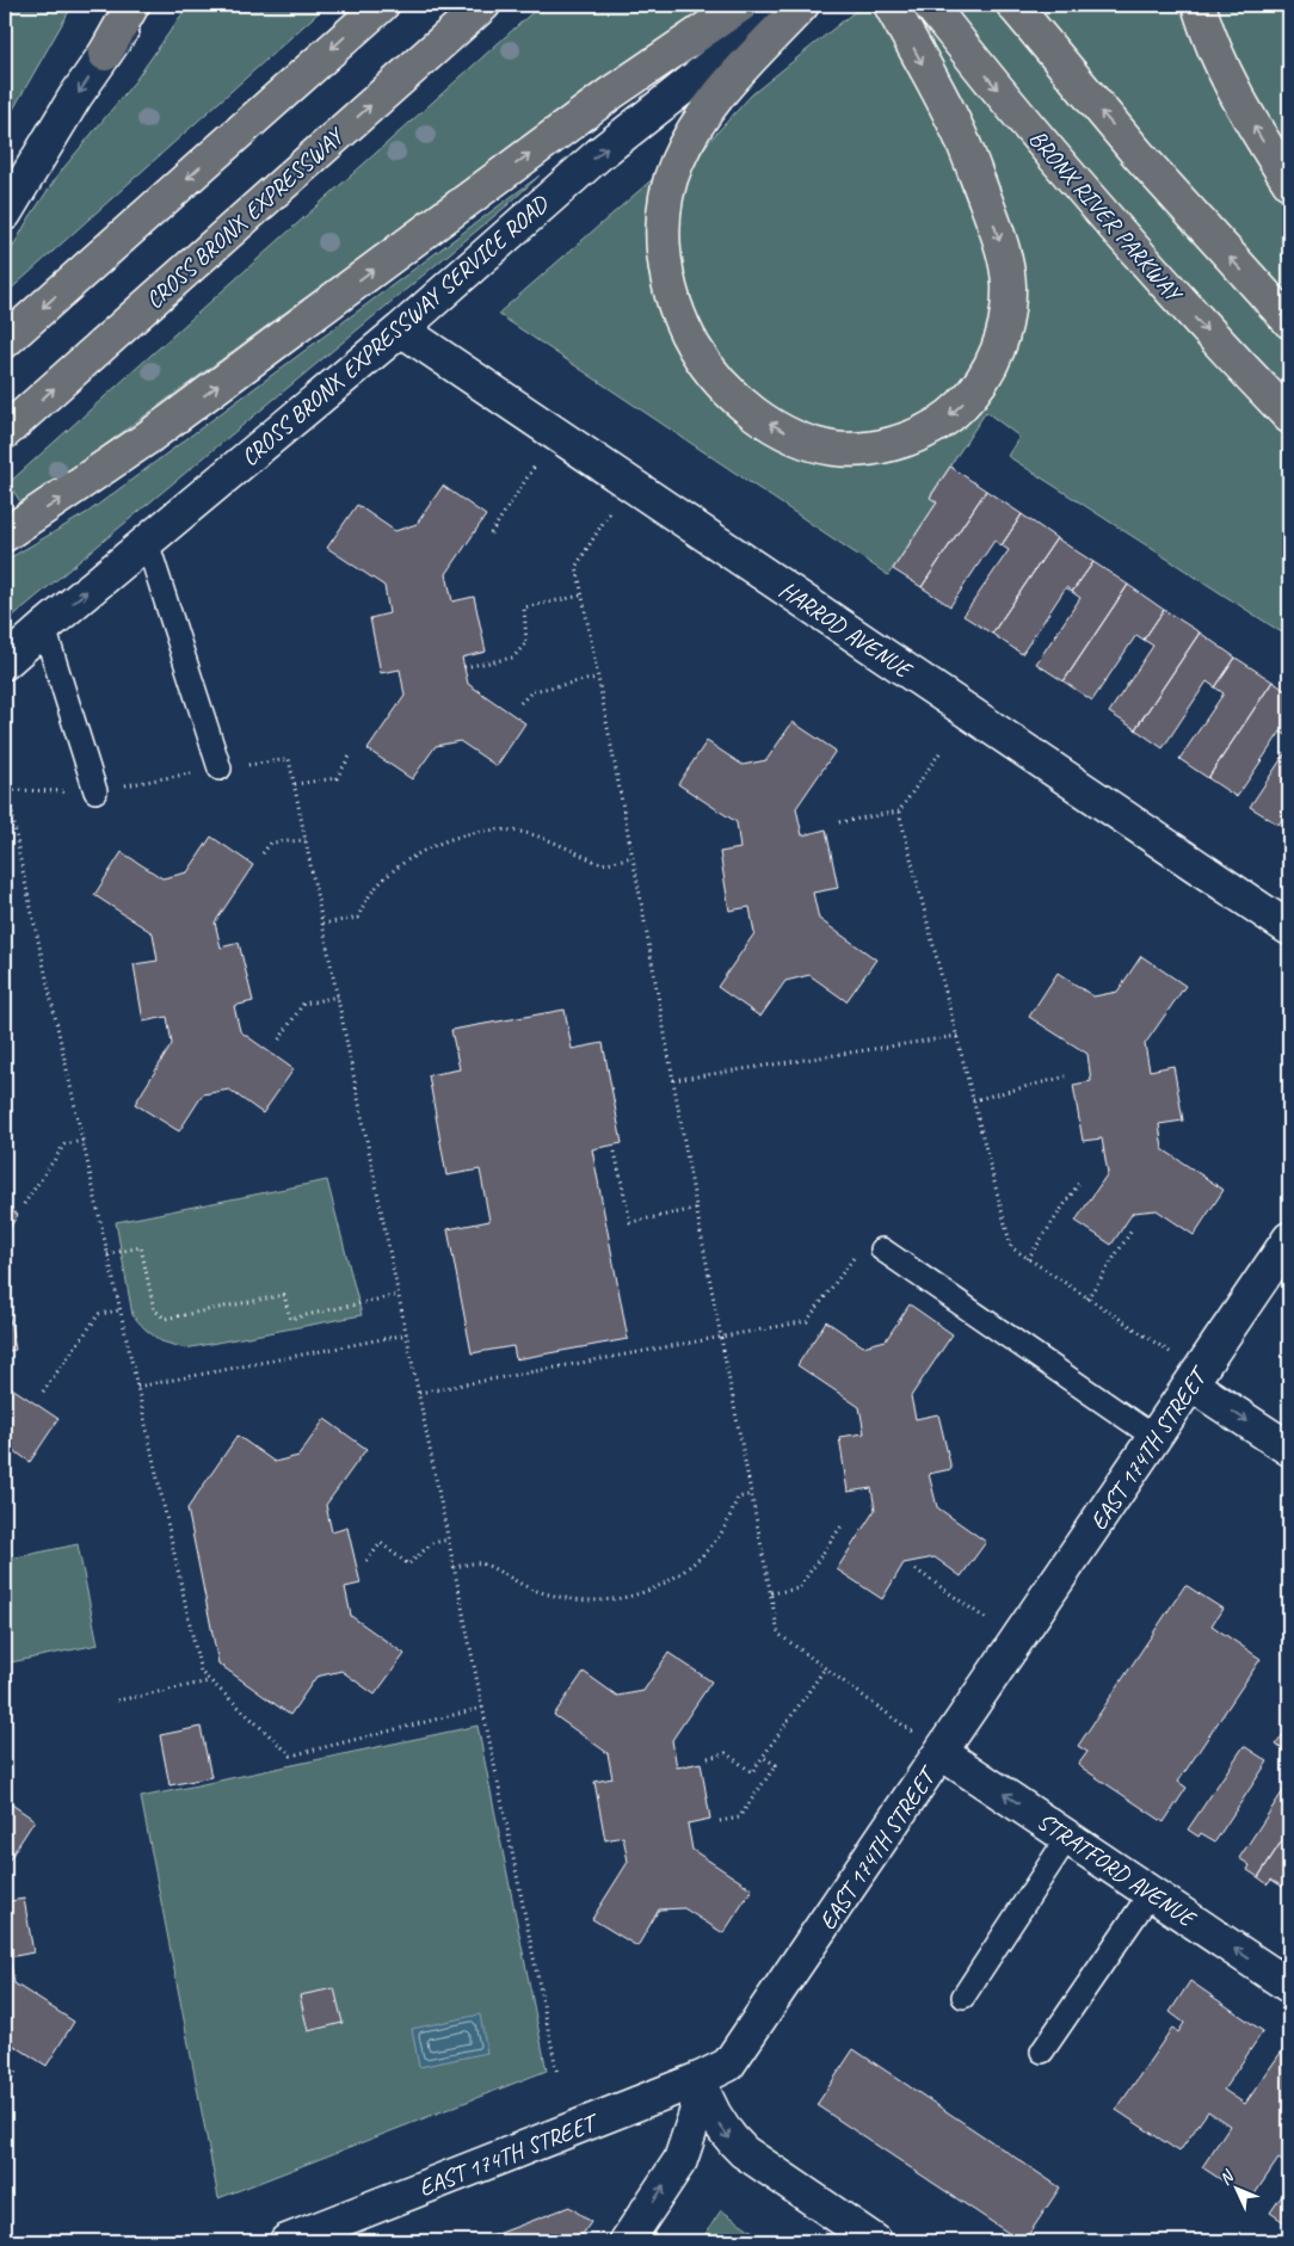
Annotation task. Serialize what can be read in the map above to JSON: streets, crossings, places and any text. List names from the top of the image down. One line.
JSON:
{"streets":{"main road":["BRONX RIVER PARKWAY","CROSS BRONX EXPRESSWAY","CROSS BRONX EXPRESSWAY SERVICE ROAD","HARROD AVENUE","EAST 174TH STREET","STRATFORD AVENUE"]},"crossings":[["CROSS BRONX EXPRESSWAY SERVICE ROAD","HARROD AVENUE"],["EAST 174TH STREET","STRATFORD AVENUE"]],"one_way":["STRATFORD AVENUE"],"north":"top left"}
